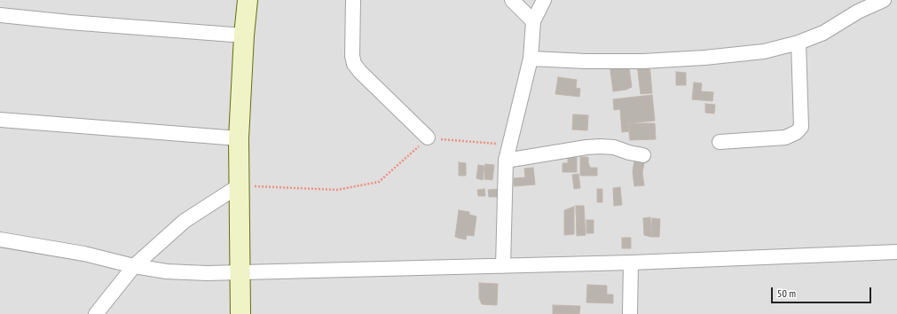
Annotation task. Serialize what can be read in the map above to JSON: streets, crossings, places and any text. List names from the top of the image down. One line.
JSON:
{"scale_bar":"50 m"}
